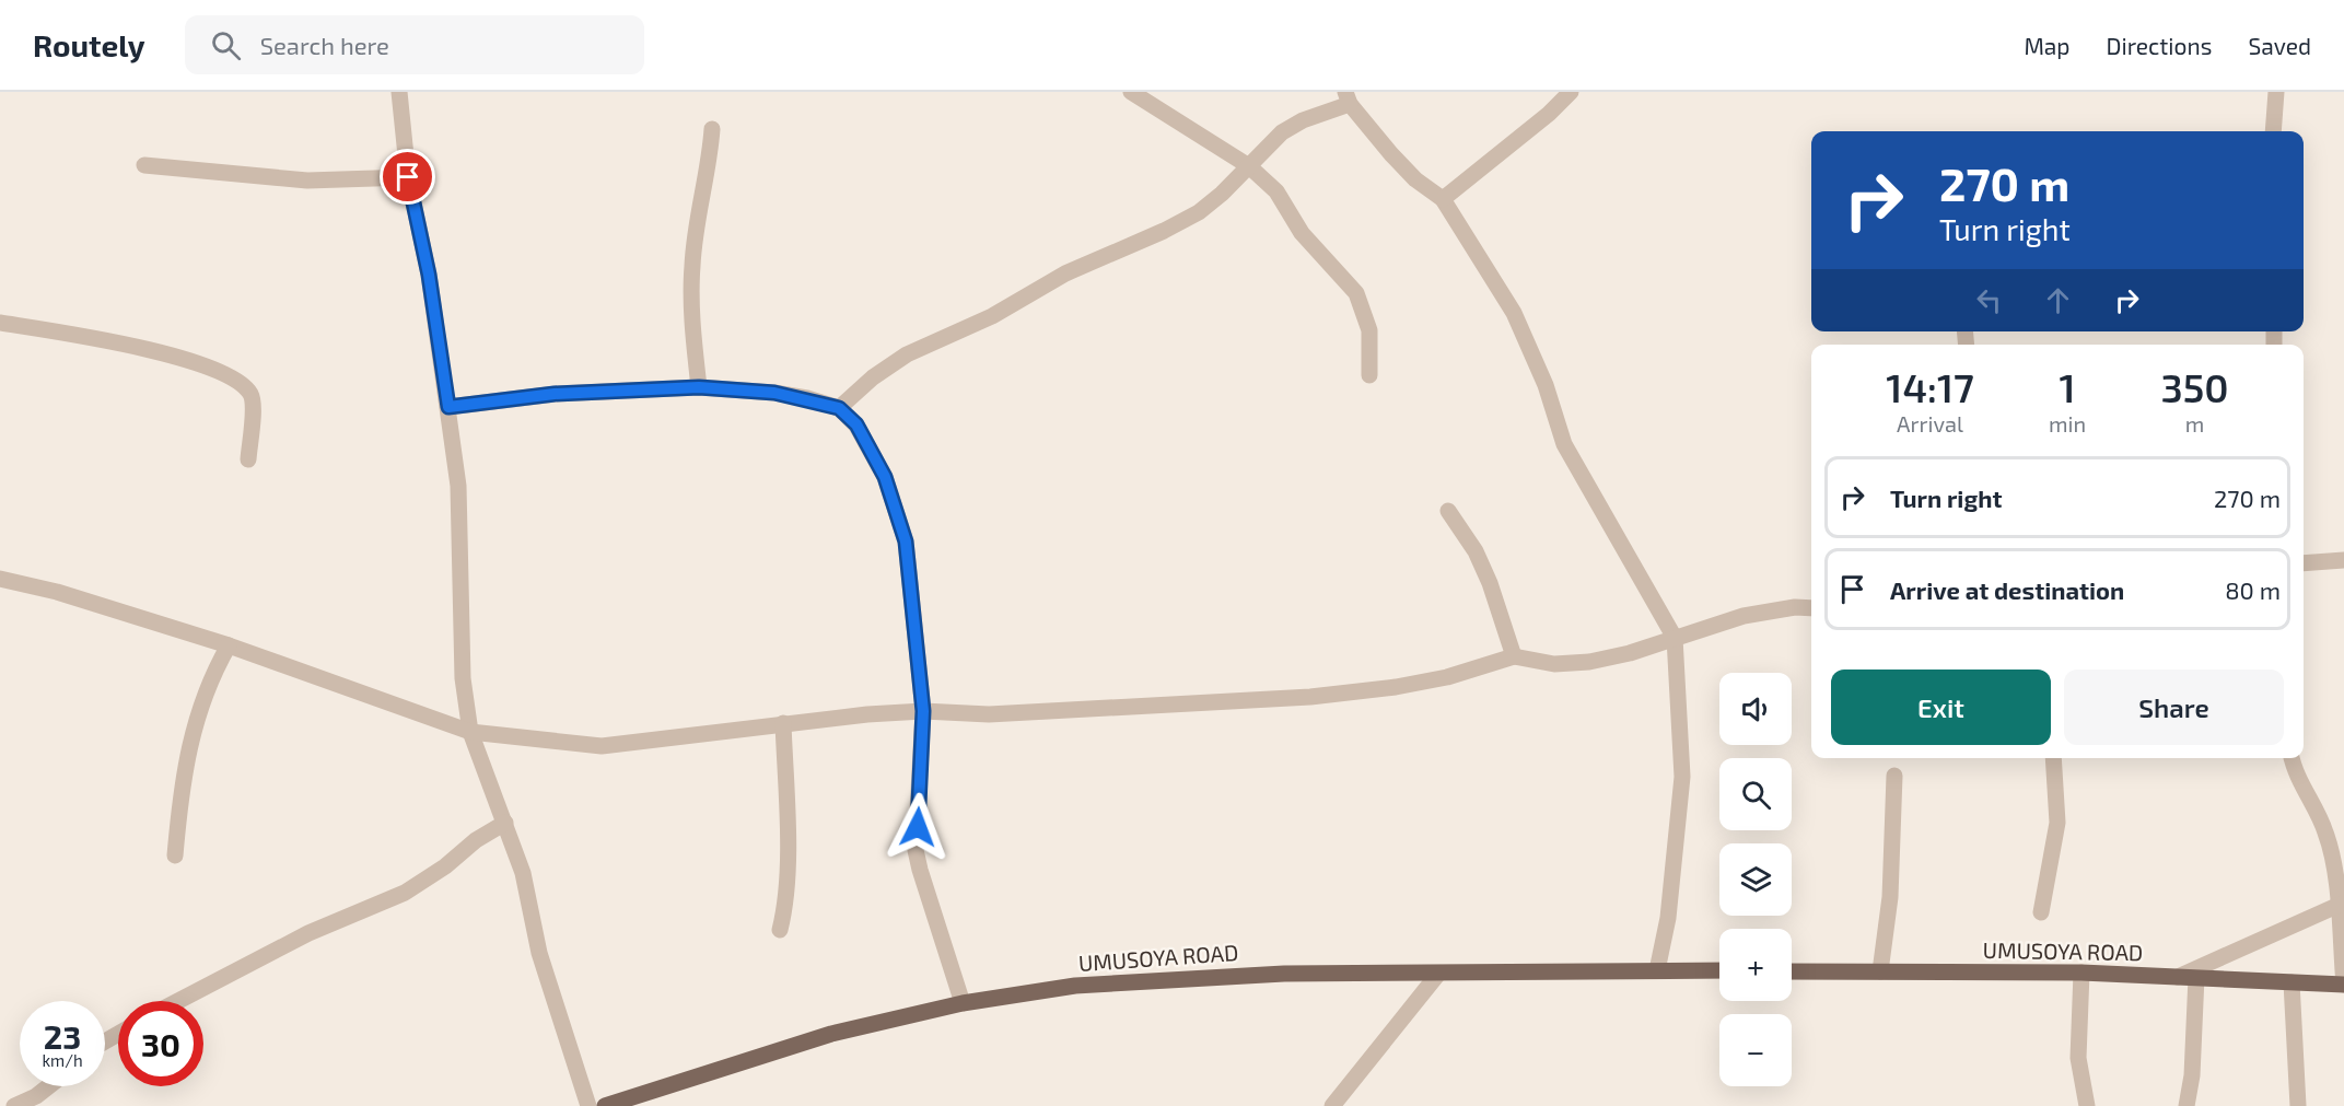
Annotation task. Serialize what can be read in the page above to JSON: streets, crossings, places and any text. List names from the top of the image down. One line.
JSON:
{"streets":{"main road":["UMUSOYA ROAD"]},"page":{"header":"Routely","search":"Search here","nav":["Map","Directions","Saved"],"turn":["270 m","Turn right"],"eta":["14:17","Arrival","1","min","350","m"],"list":[{"name":"Turn right","value":"270 m"},{"name":"Arrive at destination","value":"80 m"}],"buttons":["Exit","Share"],"map_buttons":["+","−"],"speed":"23 km/h","limit":"30"}}
